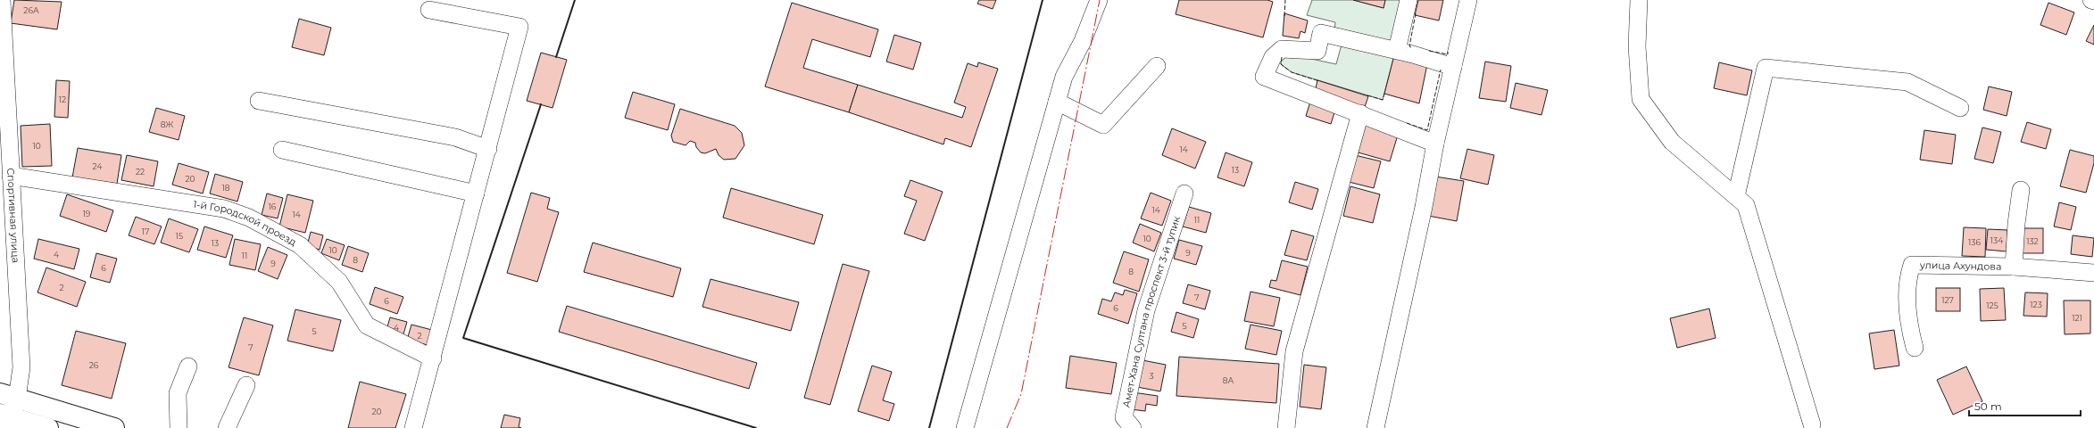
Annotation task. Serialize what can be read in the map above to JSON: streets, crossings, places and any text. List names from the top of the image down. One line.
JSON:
{"streets":{"street":["Спортивная улица","1-й Городской проезд","улица Ахундова","Амет-Хана Султана проспект 3-й тупик"]},"crossings":[["Спортивная улица","1-й Городской проезд"]],"house_numbers":["26А","12","8Ж","10","14","24","13","22","20","18","16","14","19","14","11","17","15","10","134","132","136","13","10","9","4","11","8","9","6","8","2","7","127","6","123","125","6","121","5","4","5","2","7","26","3","8А","20"],"scale_bar":"50 m"}
